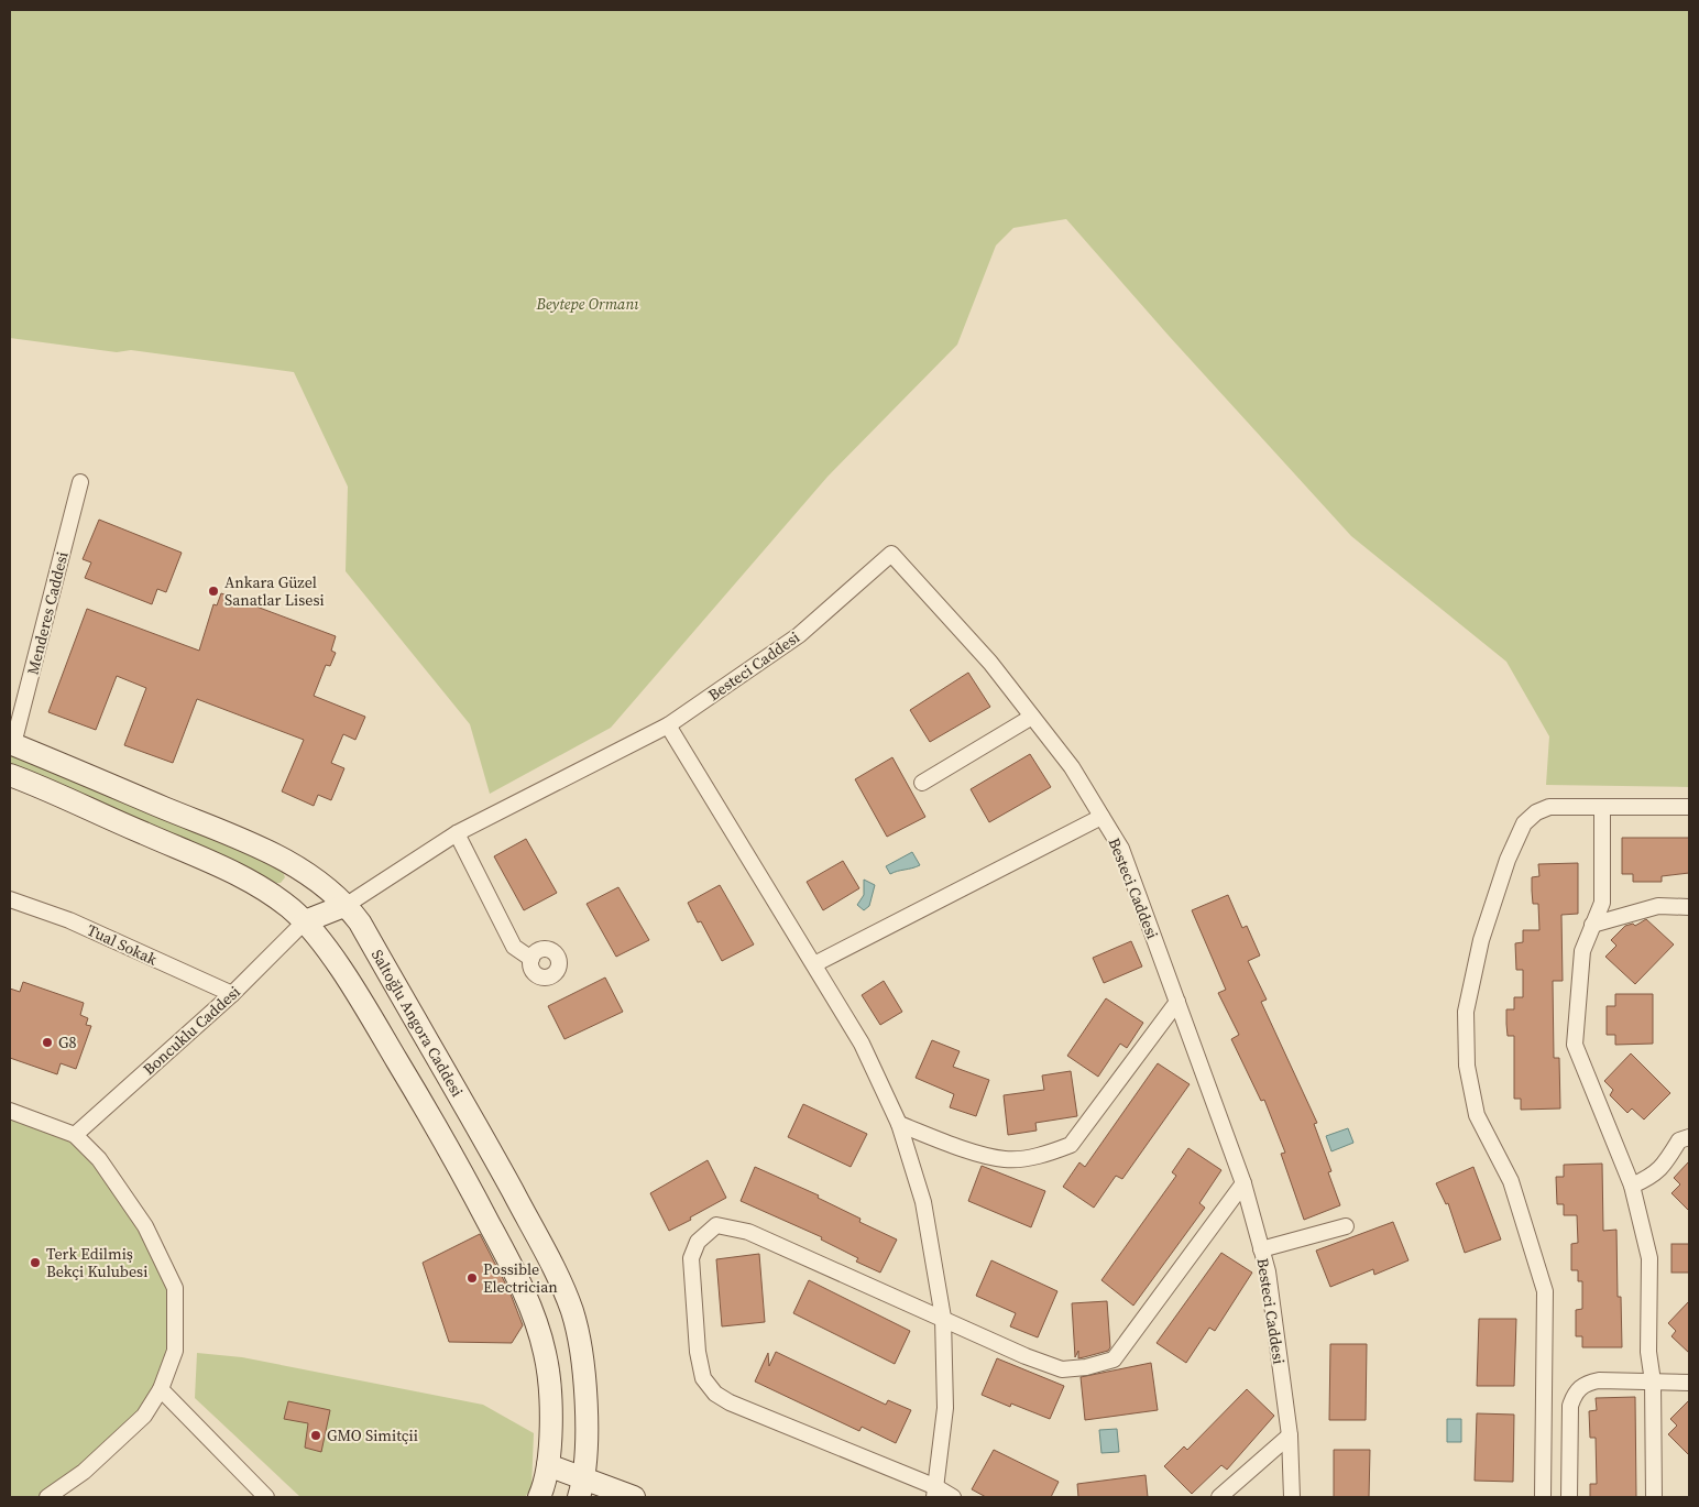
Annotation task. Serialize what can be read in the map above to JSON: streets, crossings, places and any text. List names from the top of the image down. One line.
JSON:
{"streets":{"street":["Menderes Caddesi","Besteci Caddesi","Tual Sokak","Saltoğlu Angora Caddesi","Boncuklu Caddesi"]},"crossings":[["Menderes Caddesi","Saltoğlu Angora Caddesi"],["Tual Sokak","Boncuklu Caddesi"]],"parks":["Beytepe Ormanı"],"places":["Ankara Güzel Sanatlar Lisesi","G8","Terk Edilmiş Bekçi Kulubesi","Possible Electrician","GMO Simitçii"]}
